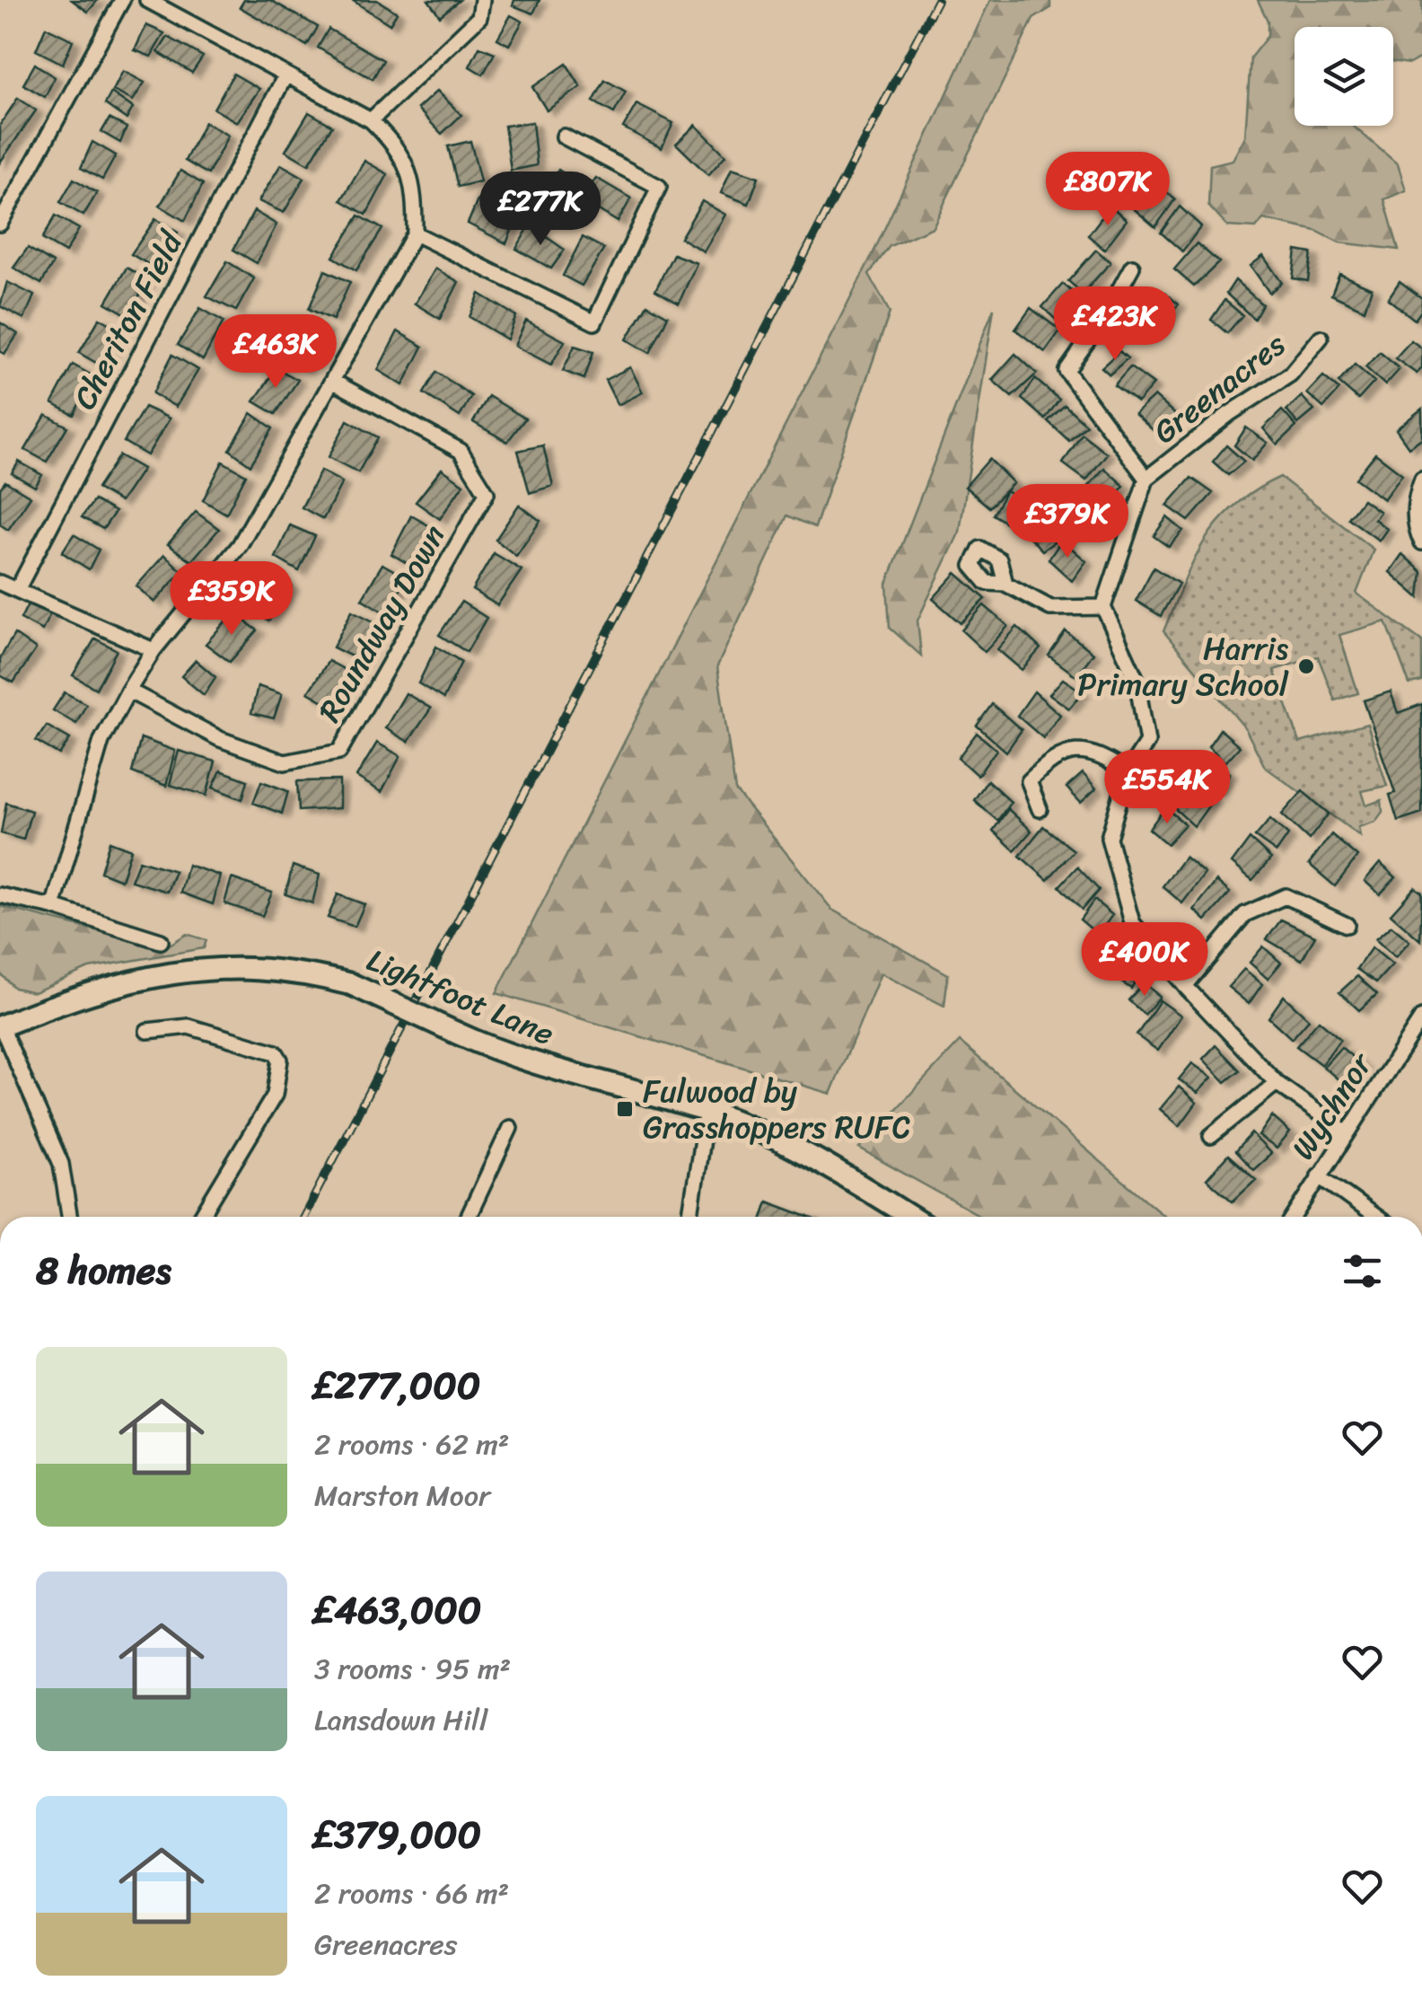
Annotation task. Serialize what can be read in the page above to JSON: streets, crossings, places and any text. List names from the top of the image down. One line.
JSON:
{"streets":{"main road":["Lightfoot Lane"],"street":["Cheriton Field","Greenacres","Roundway Down","Wychnor"]},"places":{"other":["Harris Primary School"],"transit":["Fulwood by Grasshoppers RUFC"]},"page":{"price":["£807K","£277K","£423K","£463K","£379K","£359K","£554K","£400K"],"heading":"8 homes","list":[{"name":"£277,000","note":"2 rooms · 62 m² · Marston Moor"},{"name":"£463,000","note":"3 rooms · 95 m² · Lansdown Hill"},{"name":"£379,000","note":"2 rooms · 66 m² · Greenacres"}]}}
